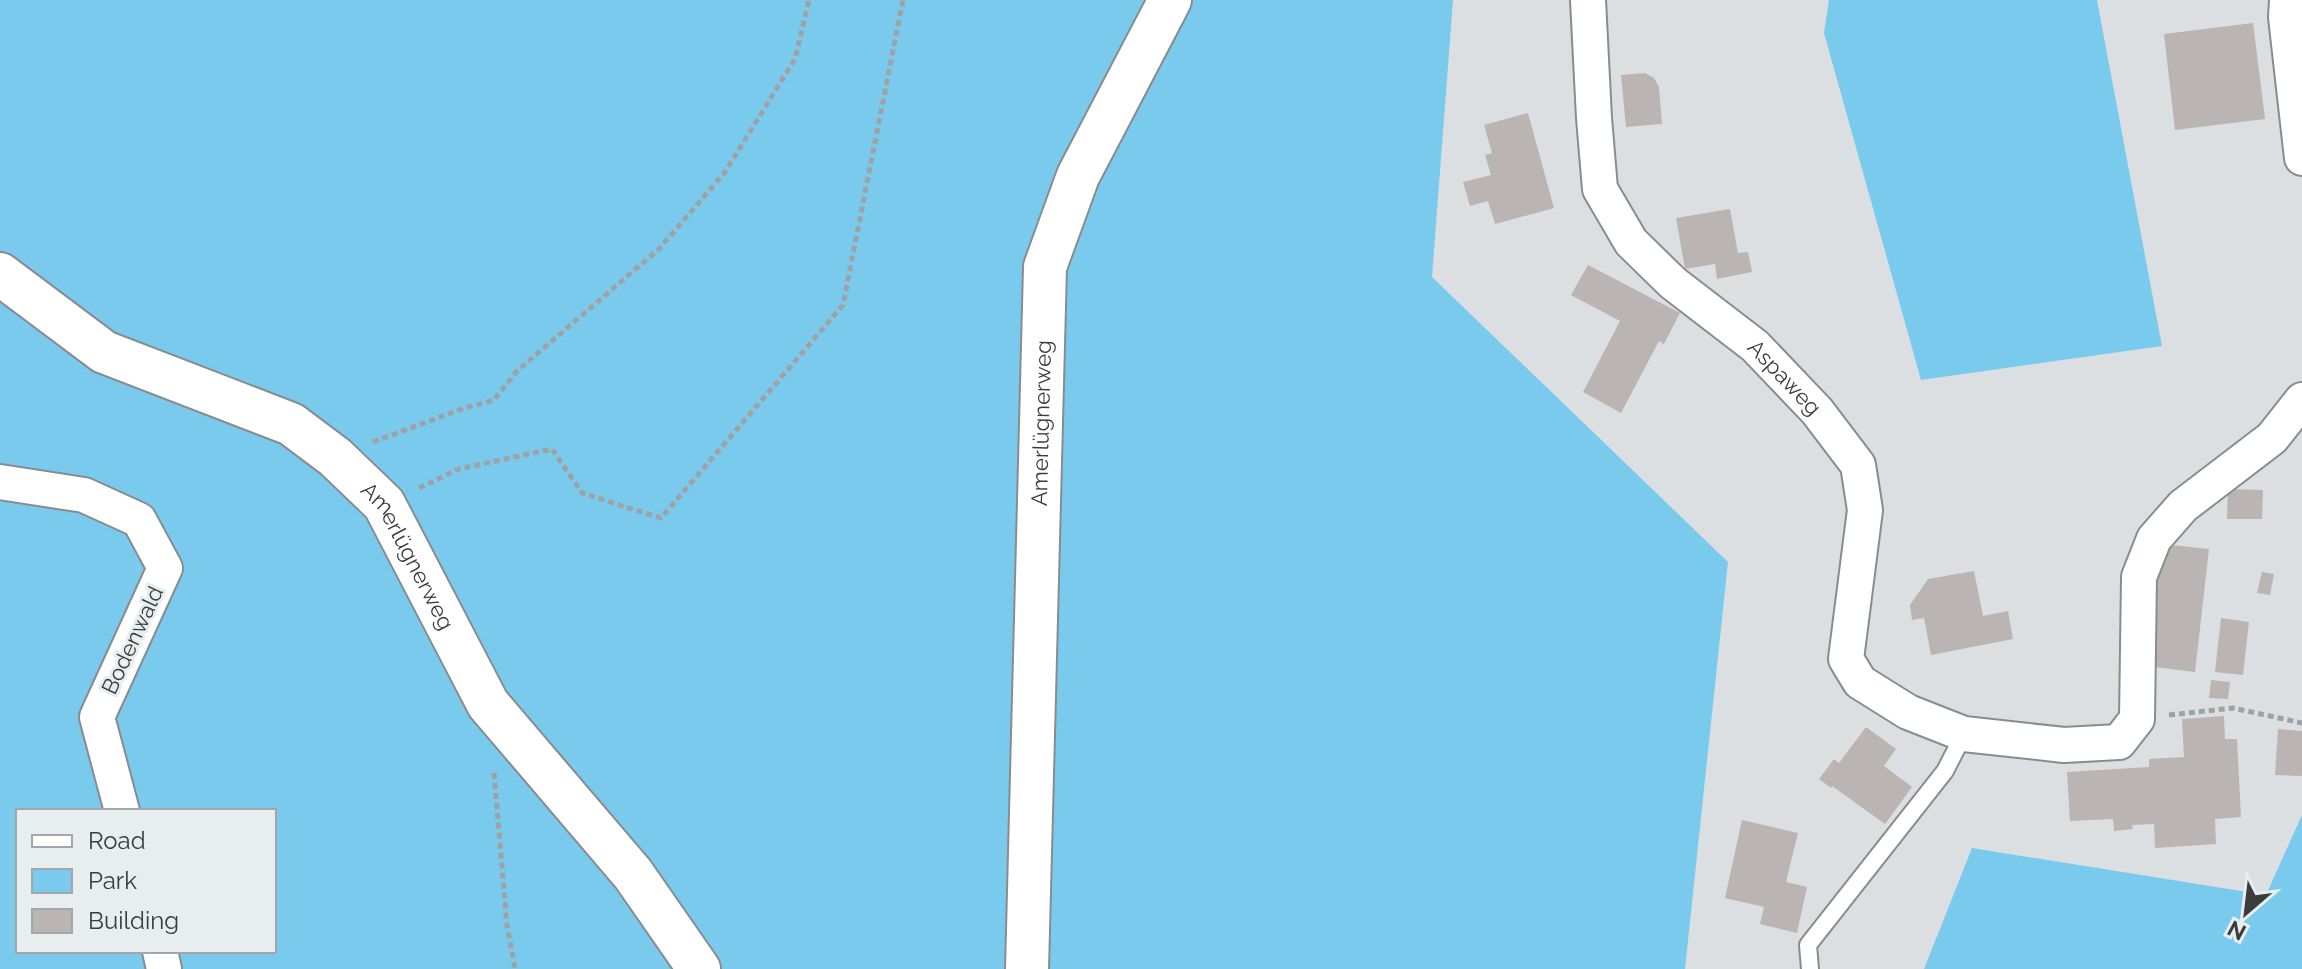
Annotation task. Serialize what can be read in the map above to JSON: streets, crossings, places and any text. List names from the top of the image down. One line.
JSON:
{"streets":{"street":["Aspaweg","Amerlügnerweg","Bodenwald"]},"legend":["Road","Park","Building"],"north":"bottom left"}
